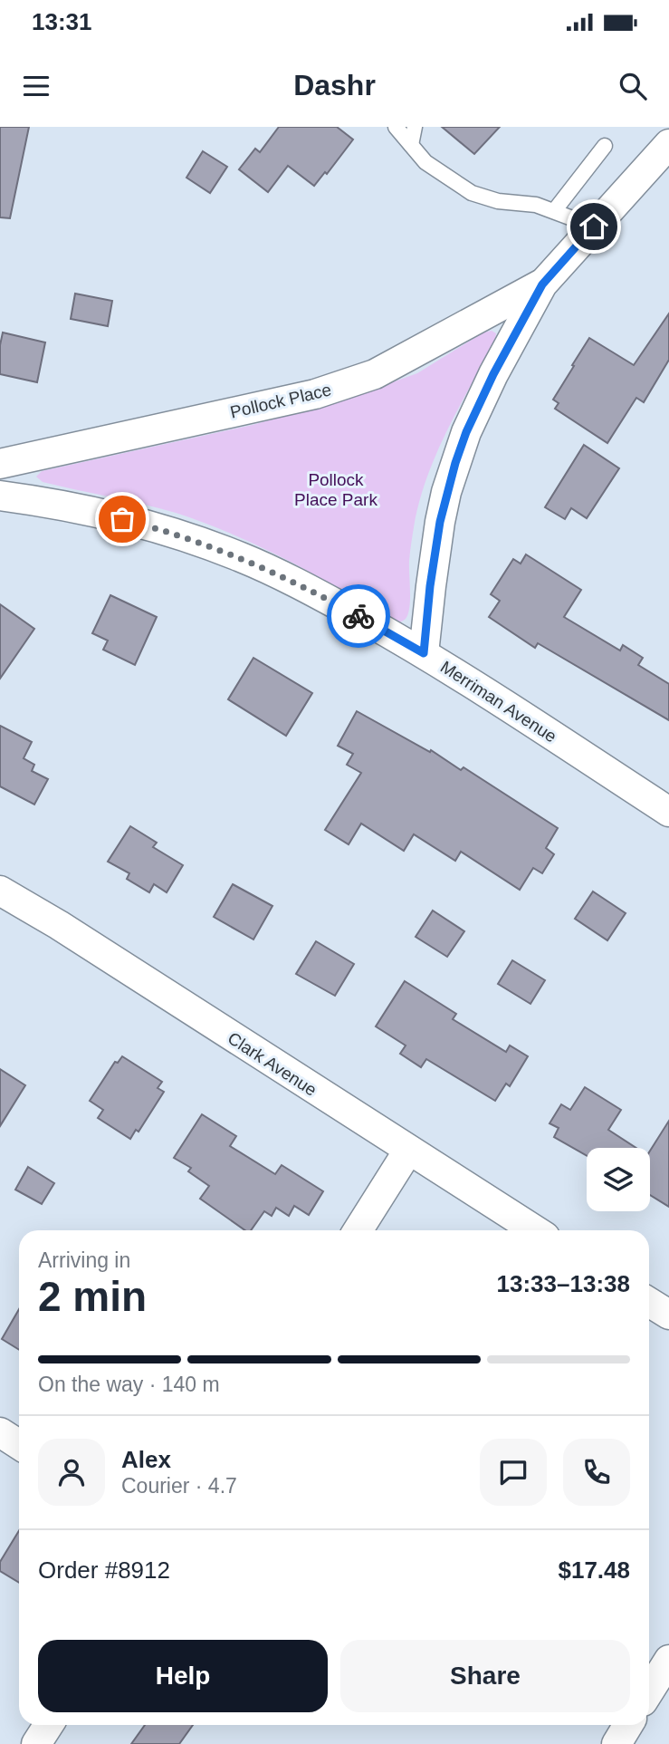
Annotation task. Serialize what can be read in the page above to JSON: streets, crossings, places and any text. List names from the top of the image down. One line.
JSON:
{"streets":{"street":["Pollock Place","Merriman Avenue","Clark Avenue"]},"parks":["Pollock Place Park"],"page":{"status":"13:31","header":"Dashr","heading":["2 min","Arriving in","13:33–13:38"],"panel":["Alex","Courier · 4.7","Order #8912","$17.48"],"bar":"On the way · 140 m","buttons":["Help","Share"]}}
